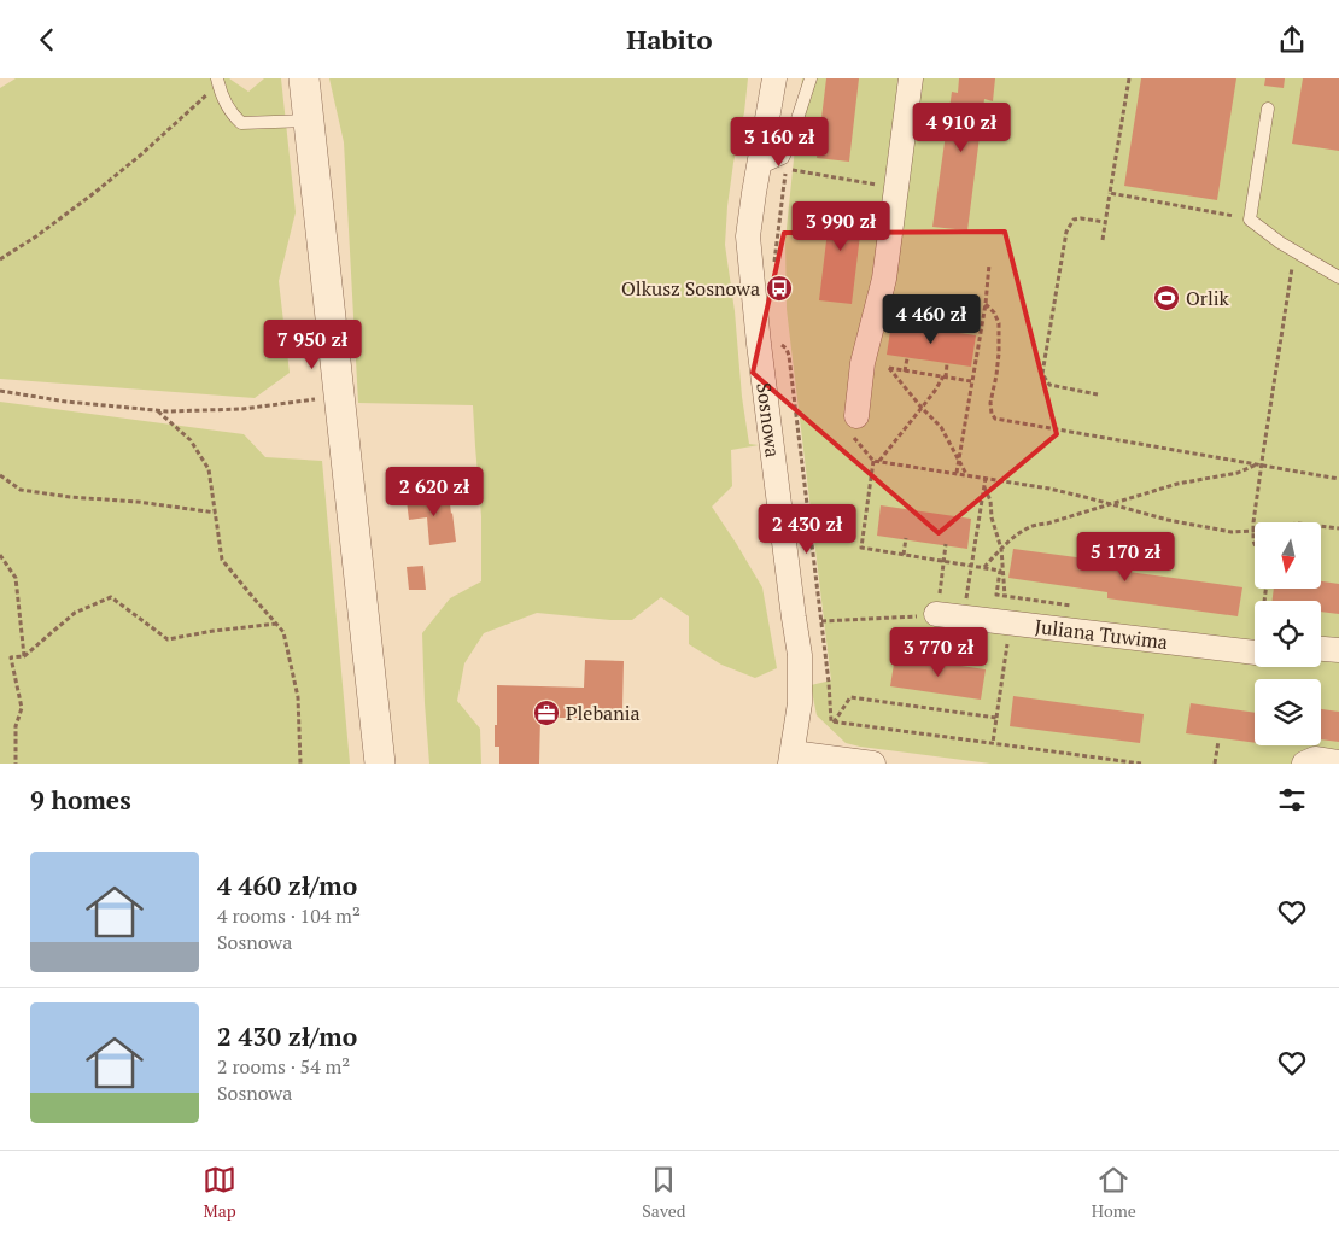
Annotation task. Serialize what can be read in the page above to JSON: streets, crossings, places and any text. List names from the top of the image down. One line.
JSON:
{"streets":{"street":["Sosnowa","Juliana Tuwima"]},"places":{"bus stop":["Olkusz Sosnowa"],"sports":["Orlik"],"office":["Plebania"]},"north":"bottom","page":{"header":"Habito","price":["4 910 zł","3 160 zł","3 990 zł","4 460 zł","7 950 zł","2 620 zł","2 430 zł","5 170 zł","3 770 zł"],"heading":"9 homes","list":[{"name":"4 460 zł/mo","note":"4 rooms · 104 m² · Sosnowa"},{"name":"2 430 zł/mo","note":"2 rooms · 54 m² · Sosnowa"}],"tabs":["Map","Saved","Home"]}}
